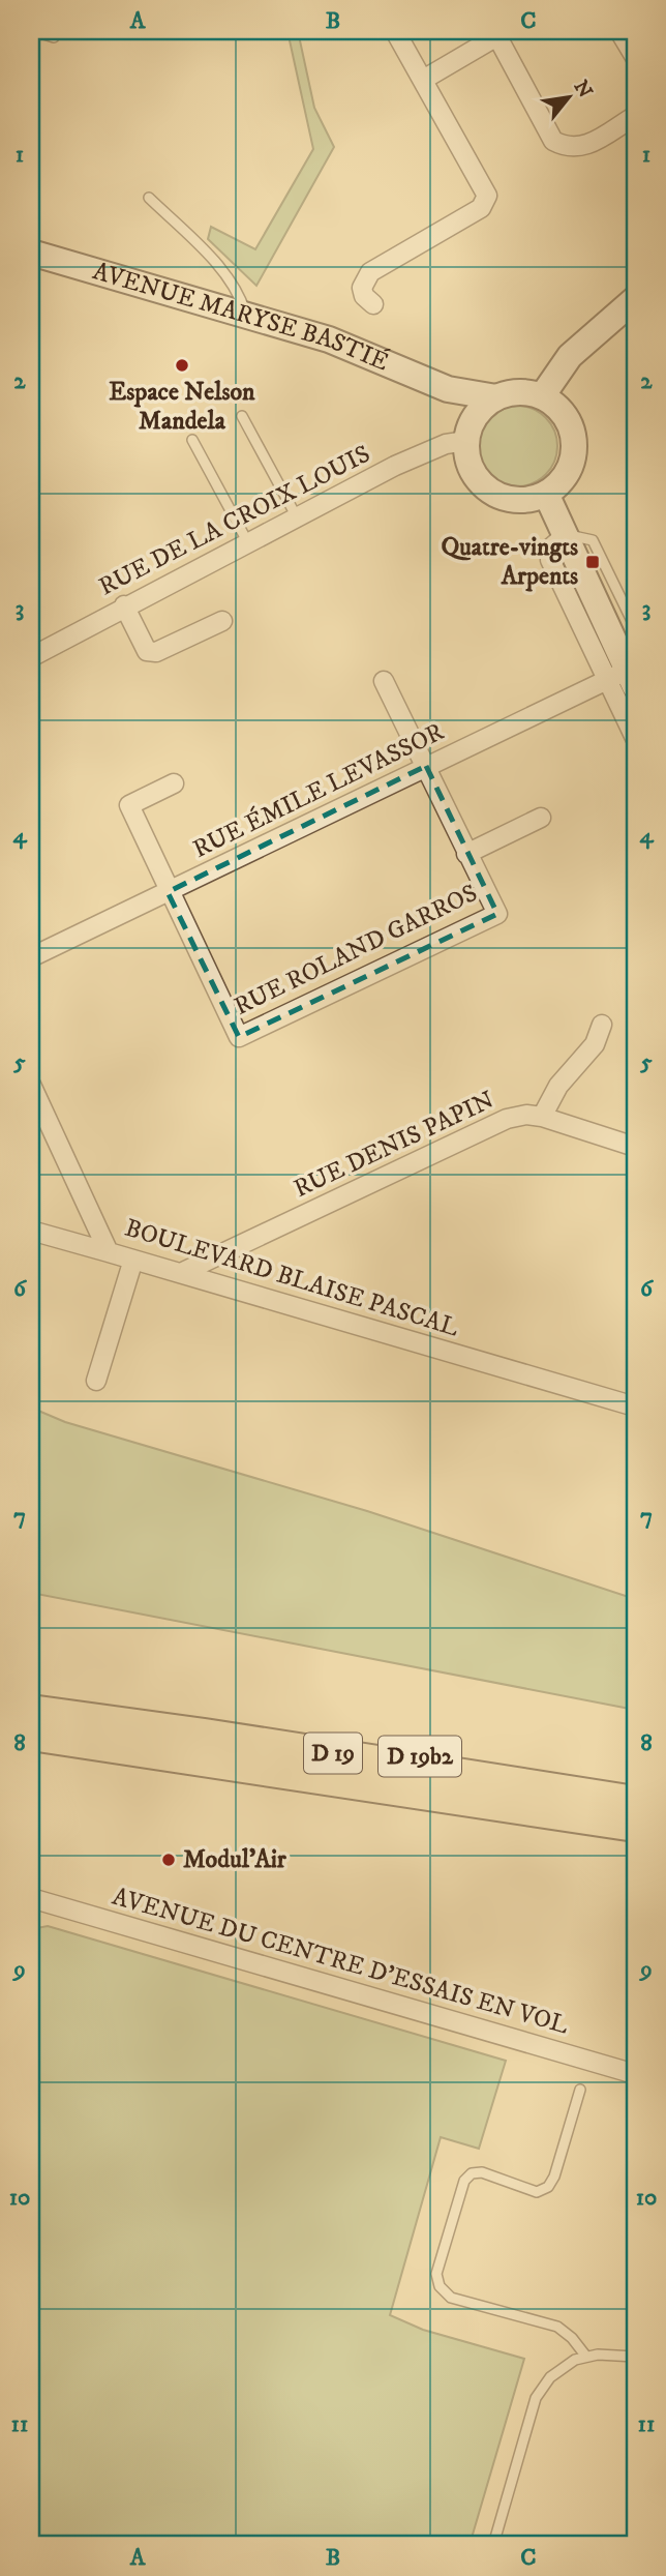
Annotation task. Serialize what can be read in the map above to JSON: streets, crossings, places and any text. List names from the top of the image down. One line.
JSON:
{"streets":{"main road":["D 19","D 19b2"],"street":["AVENUE MARYSE BASTIÉ","RUE DE LA CROIX LOUIS","RUE ÉMILE LEVASSOR","RUE ROLAND GARROS","RUE DENIS PAPIN","BOULEVARD BLAISE PASCAL","AVENUE DU CENTRE D'ESSAIS EN VOL"]},"crossings":[["AVENUE MARYSE BASTIÉ","RUE DE LA CROIX LOUIS"],["RUE ÉMILE LEVASSOR","RUE ROLAND GARROS"],["RUE DENIS PAPIN","BOULEVARD BLAISE PASCAL"],["D 19","D 19b2"]],"places":{"other":["Espace Nelson Mandela","Modul'Air"],"transit":["Quatre-vingts Arpents"]},"north":"top right","grid":{"columns":["A","B","C"],"rows":["1","2","3","4","5","6","7","8","9","10","11"]}}
